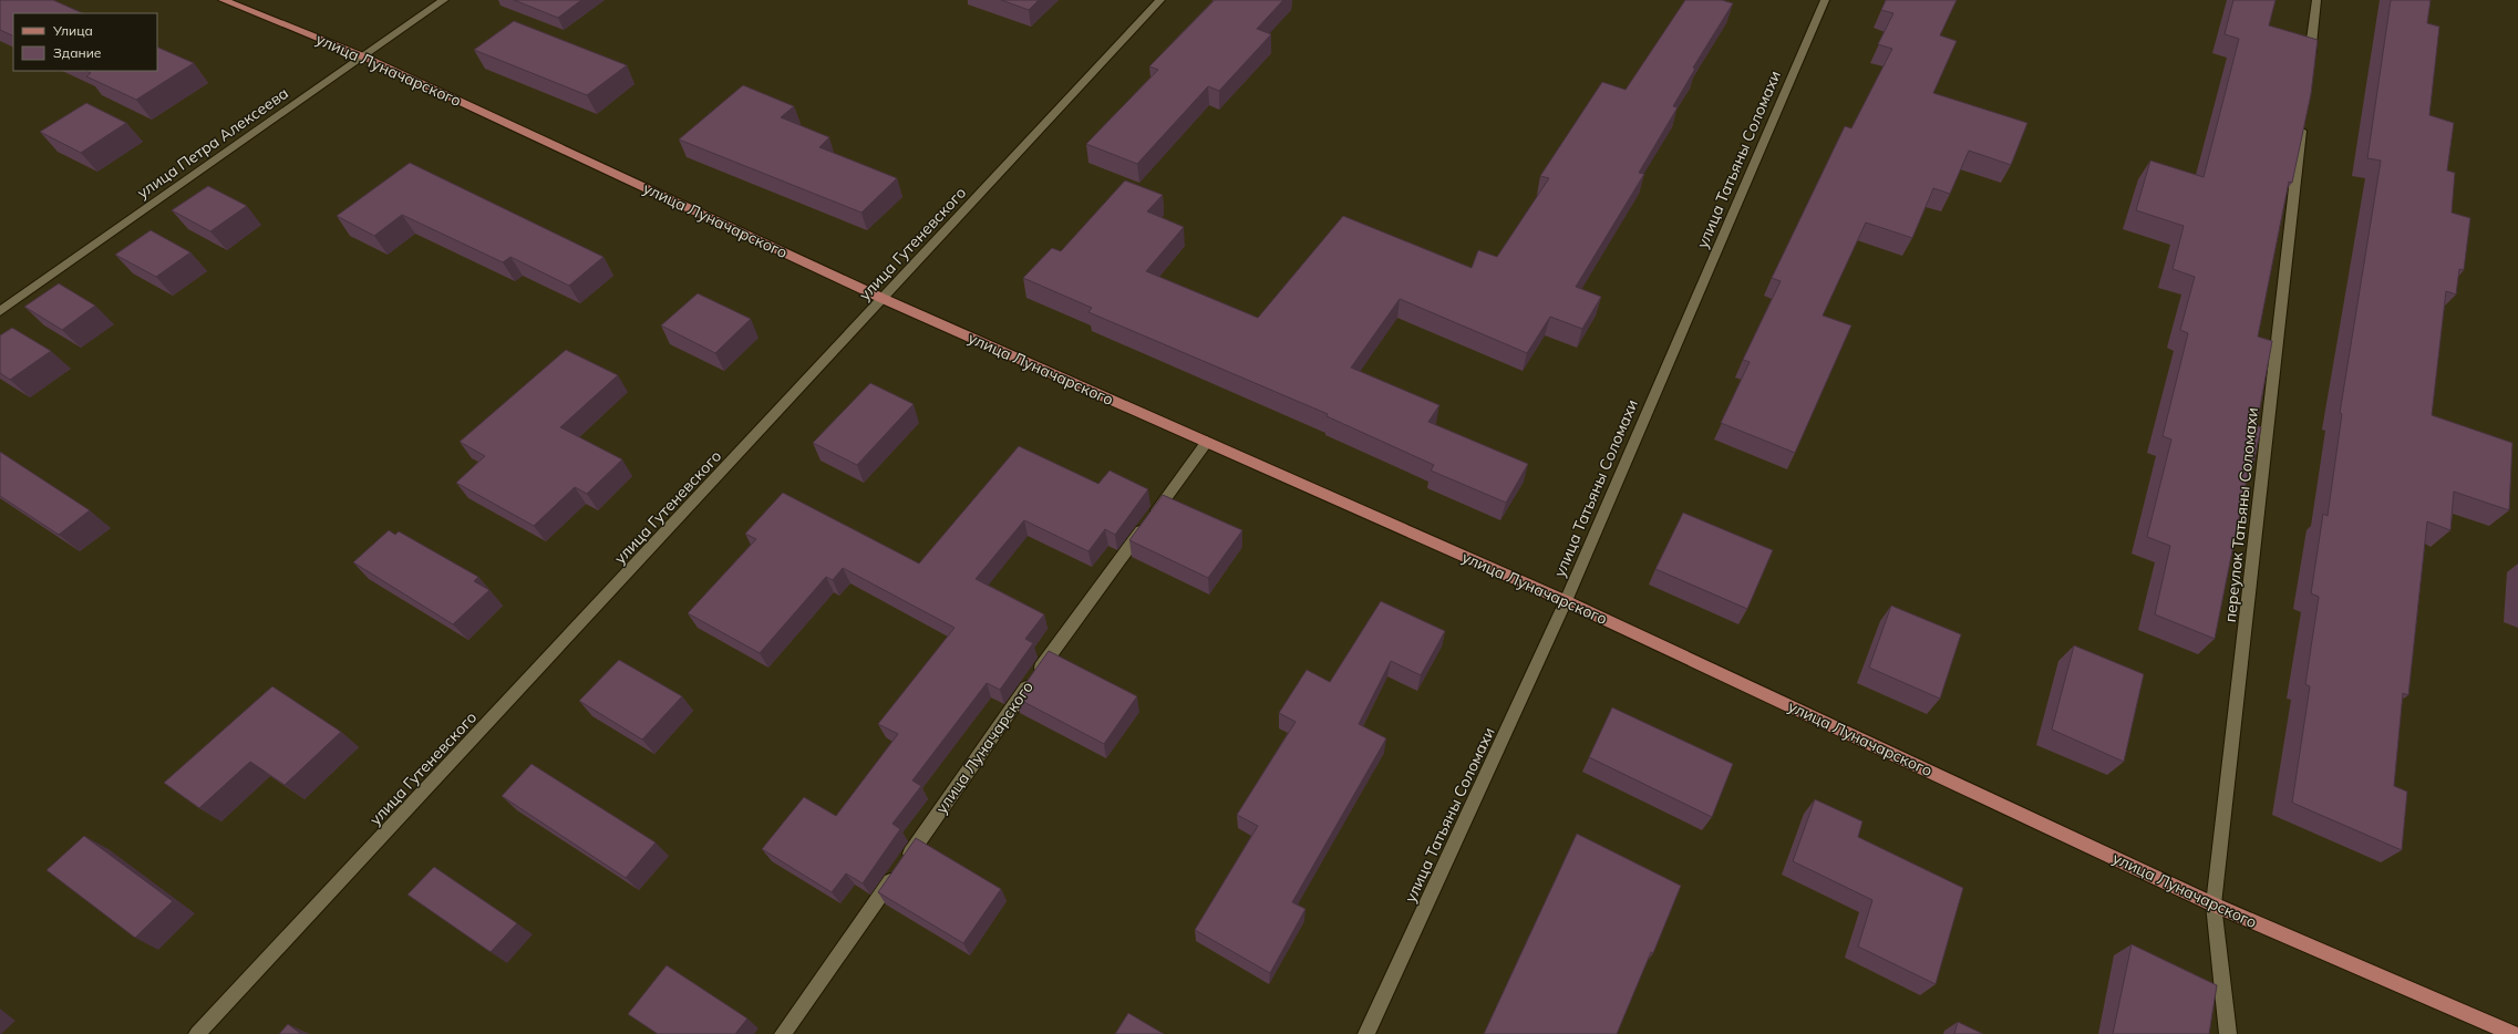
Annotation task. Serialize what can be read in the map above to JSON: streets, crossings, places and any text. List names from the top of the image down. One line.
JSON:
{"streets":{"main road":["улица Луначарского"],"street":["улица Петра Алексеева","улица Татьяны Соломахи","улица Гутеневского","переулок Татьяны Соломахи"]},"crossings":[["улица Луначарского","улица Петра Алексеева"],["улица Луначарского","улица Татьяны Соломахи"],["улица Луначарского","улица Гутеневского"],["улица Луначарского","переулок Татьяны Соломахи"]],"legend":["Улица","Здание"]}
